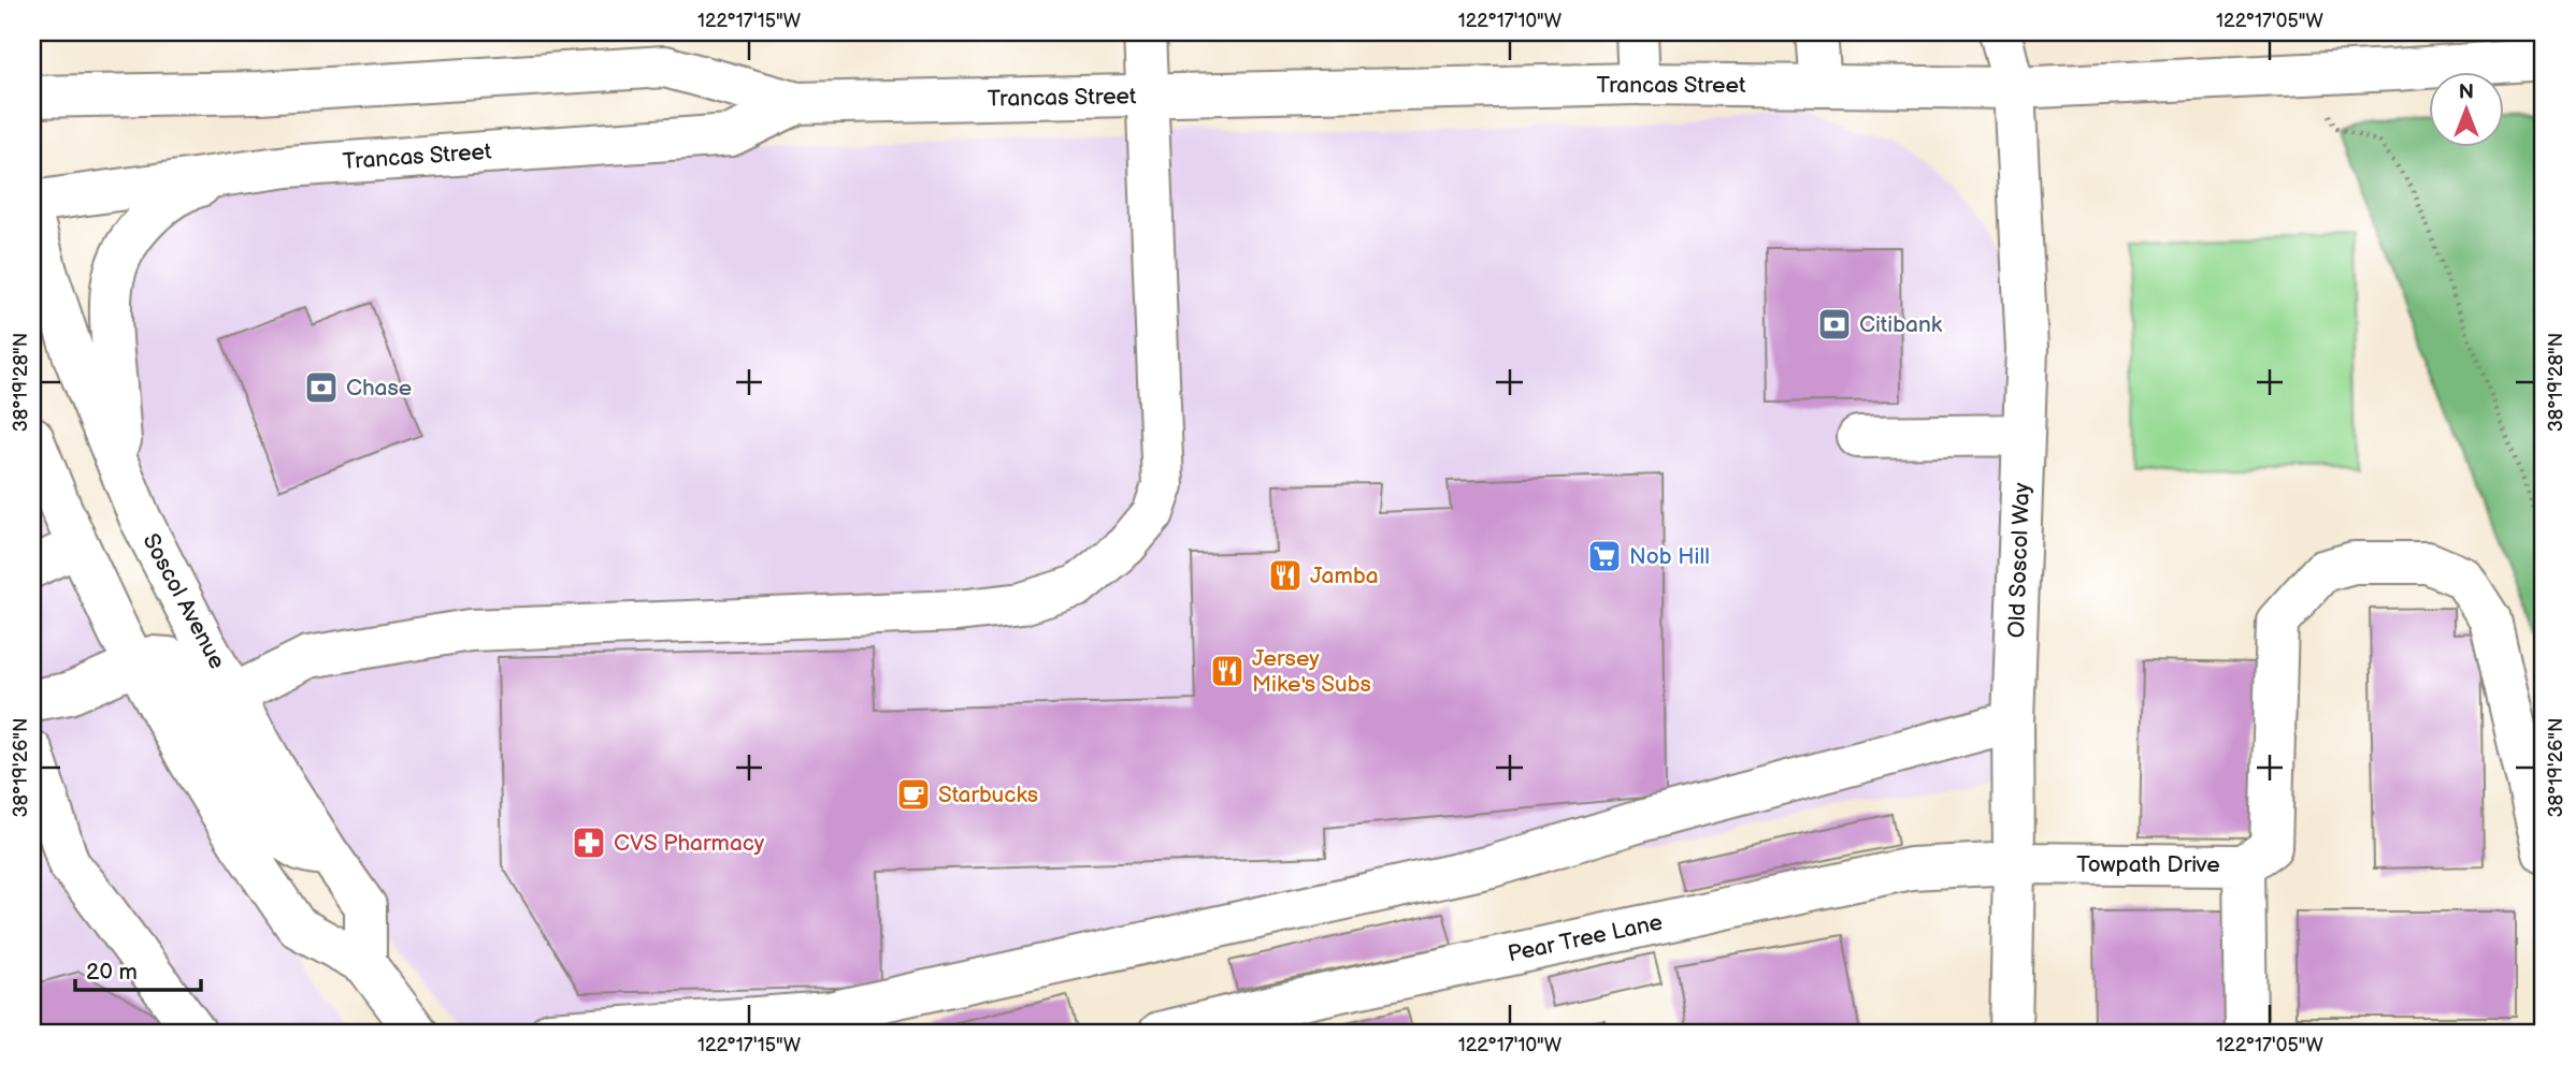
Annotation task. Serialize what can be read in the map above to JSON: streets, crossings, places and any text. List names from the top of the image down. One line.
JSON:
{"streets":{"main road":["Trancas Street","Old Soscol Way","Soscol Avenue","Towpath Drive","Pear Tree Lane"]},"crossings":[["Trancas Street","Old Soscol Way"],["Old Soscol Way","Towpath Drive"],["Old Soscol Way","Pear Tree Lane"],["Towpath Drive","Pear Tree Lane"]],"places":{"bank":["Citibank","Chase"],"supermarket":["Nob Hill"],"restaurant":["Jamba","Jersey Mike's Subs"],"cafe":["Starbucks"],"pharmacy":["CVS Pharmacy"]},"scale_bar":"20 m","north":"top","coordinates":["122°17'15\"W","122°17'10\"W","122°17'05\"W","38°19'28\"N","38°19'26\"N"]}
